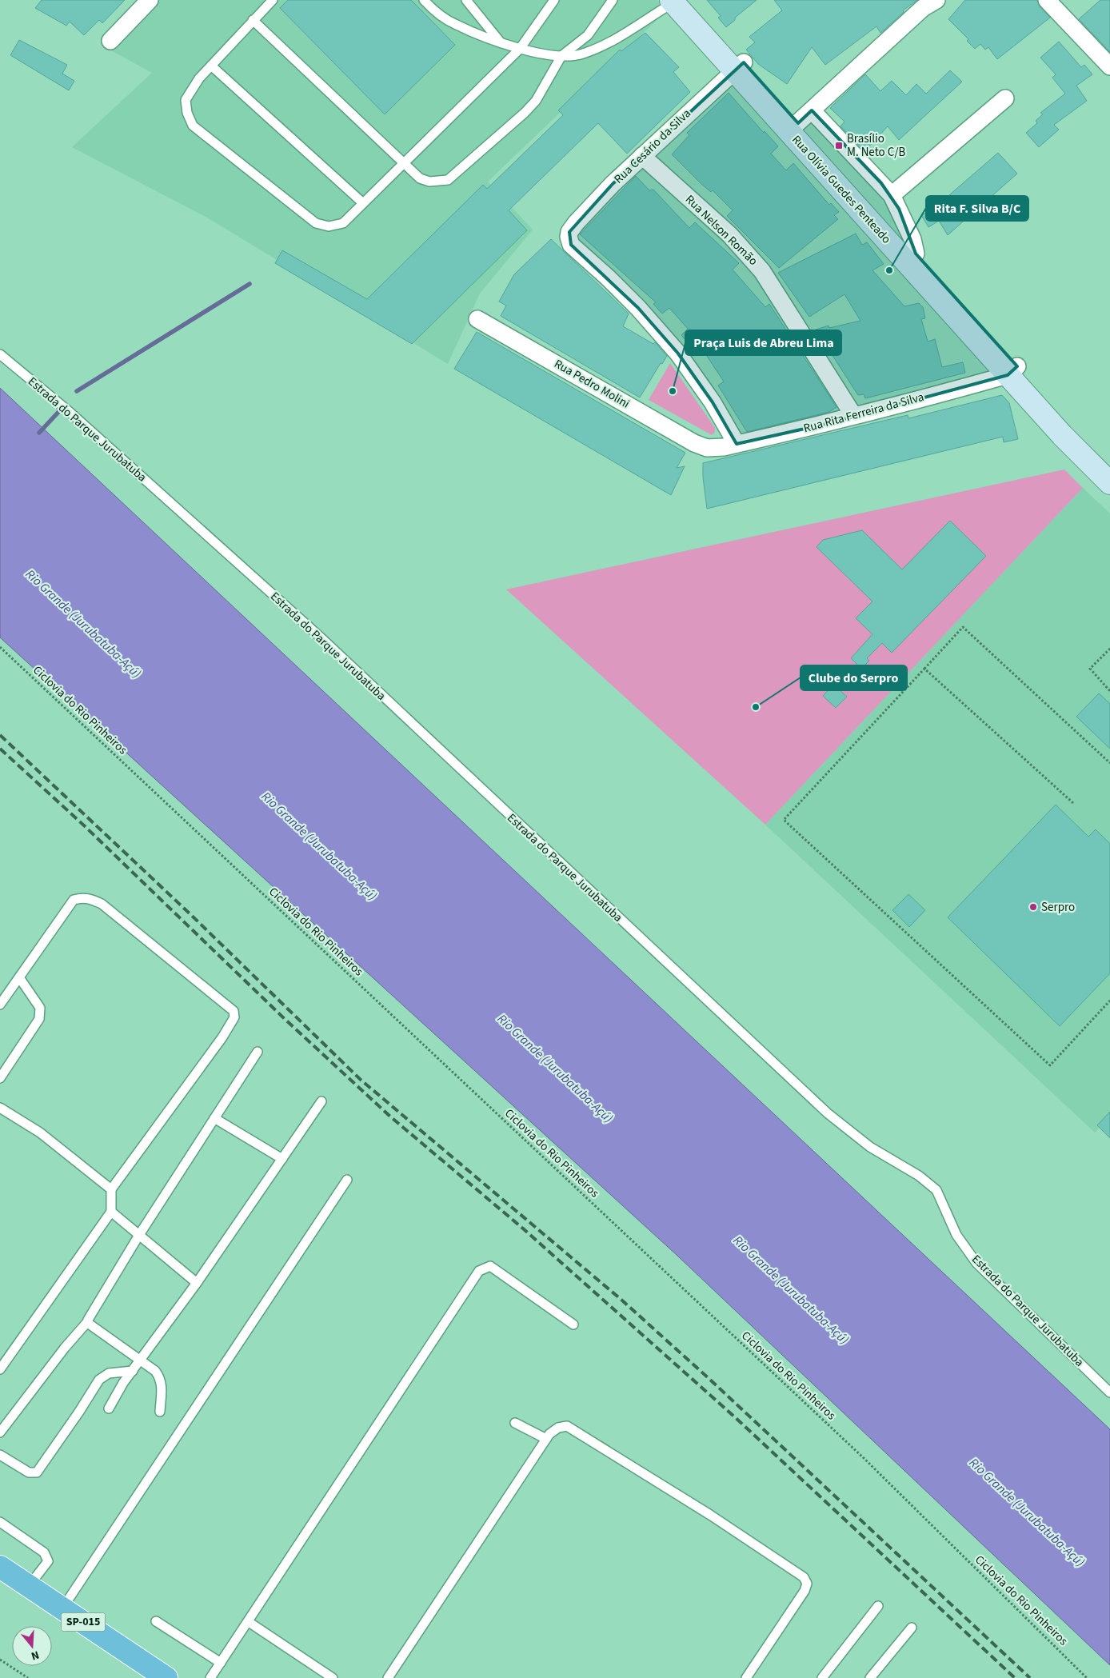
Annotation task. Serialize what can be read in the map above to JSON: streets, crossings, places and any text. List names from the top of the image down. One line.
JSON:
{"streets":{"highway":["SP-015"],"main road":["Rua Olívia Guedes Penteado"],"street":["Rua Cesário da Silva","Rua Nelson Romão","Rua Pedro Molini","Rua Rita Ferreira da Silva"],"lane":["Estrada do Parque Jurubatuba"],"path":["Ciclovia do Rio Pinheiros"]},"crossings":[["Rua Cesário da Silva","Rua Olívia Guedes Penteado"],["Rua Cesário da Silva","Rua Nelson Romão"],["Rua Cesário da Silva","Rua Rita Ferreira da Silva"],["Rua Olívia Guedes Penteado","Rua Rita Ferreira da Silva"],["Rua Nelson Romão","Rua Rita Ferreira da Silva"],["Rua Pedro Molini","Rua Rita Ferreira da Silva"]],"water":["Rio Grande (Jurubatuba-Açú)"],"places":{"transit":["Brasílio M. Neto C/B"],"other":["Rita F. Silva B/C","Praça Luis de Abreu Lima","Clube do Serpro","Serpro"]},"north":"bottom"}
